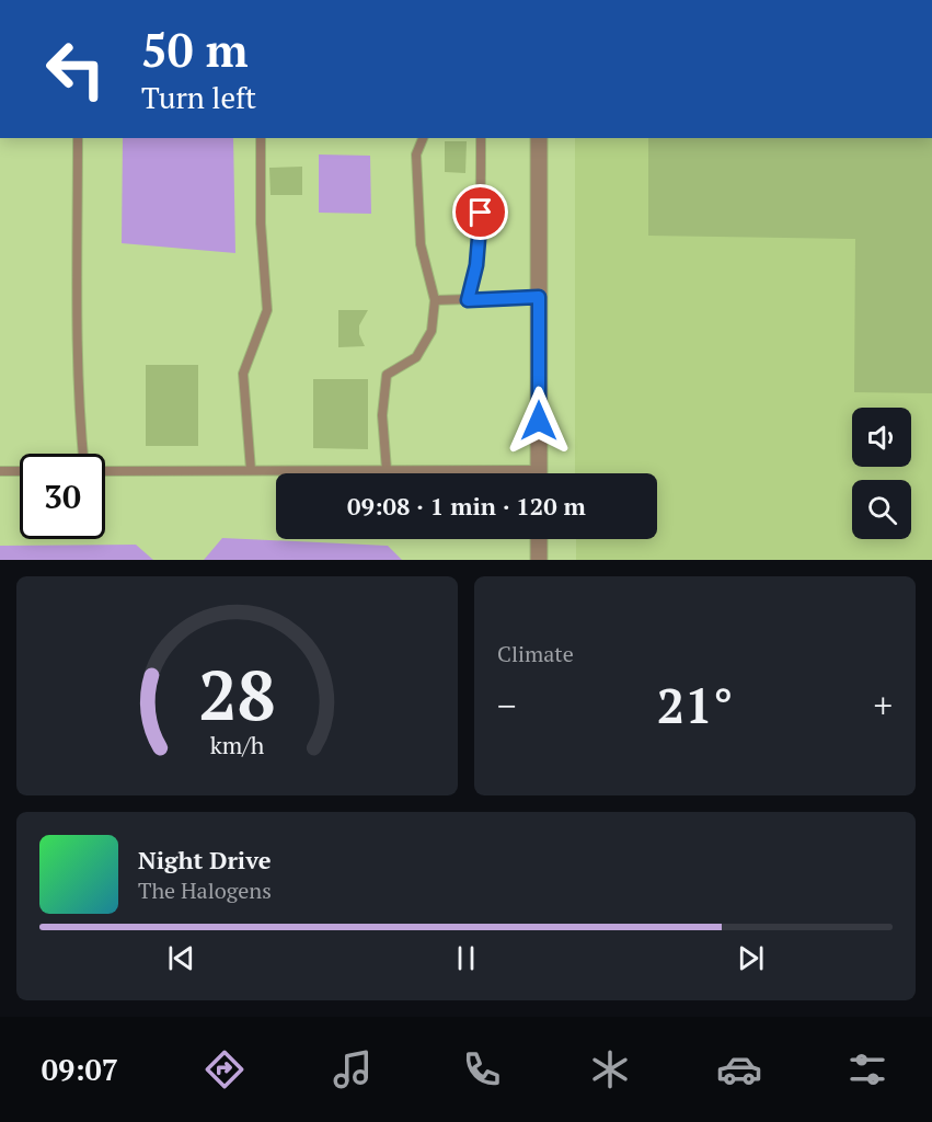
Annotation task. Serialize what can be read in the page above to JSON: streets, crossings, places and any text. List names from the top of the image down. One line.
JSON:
{"page":{"turn":["50 m","Turn left"],"limit":"30","trip":"09:08 · 1 min · 120 m","tile":"Climate","heat":["−","21°","+"],"song":["Night Drive","The Halogens"],"tabs":"09:07","gauge":["28","km/h"]}}
